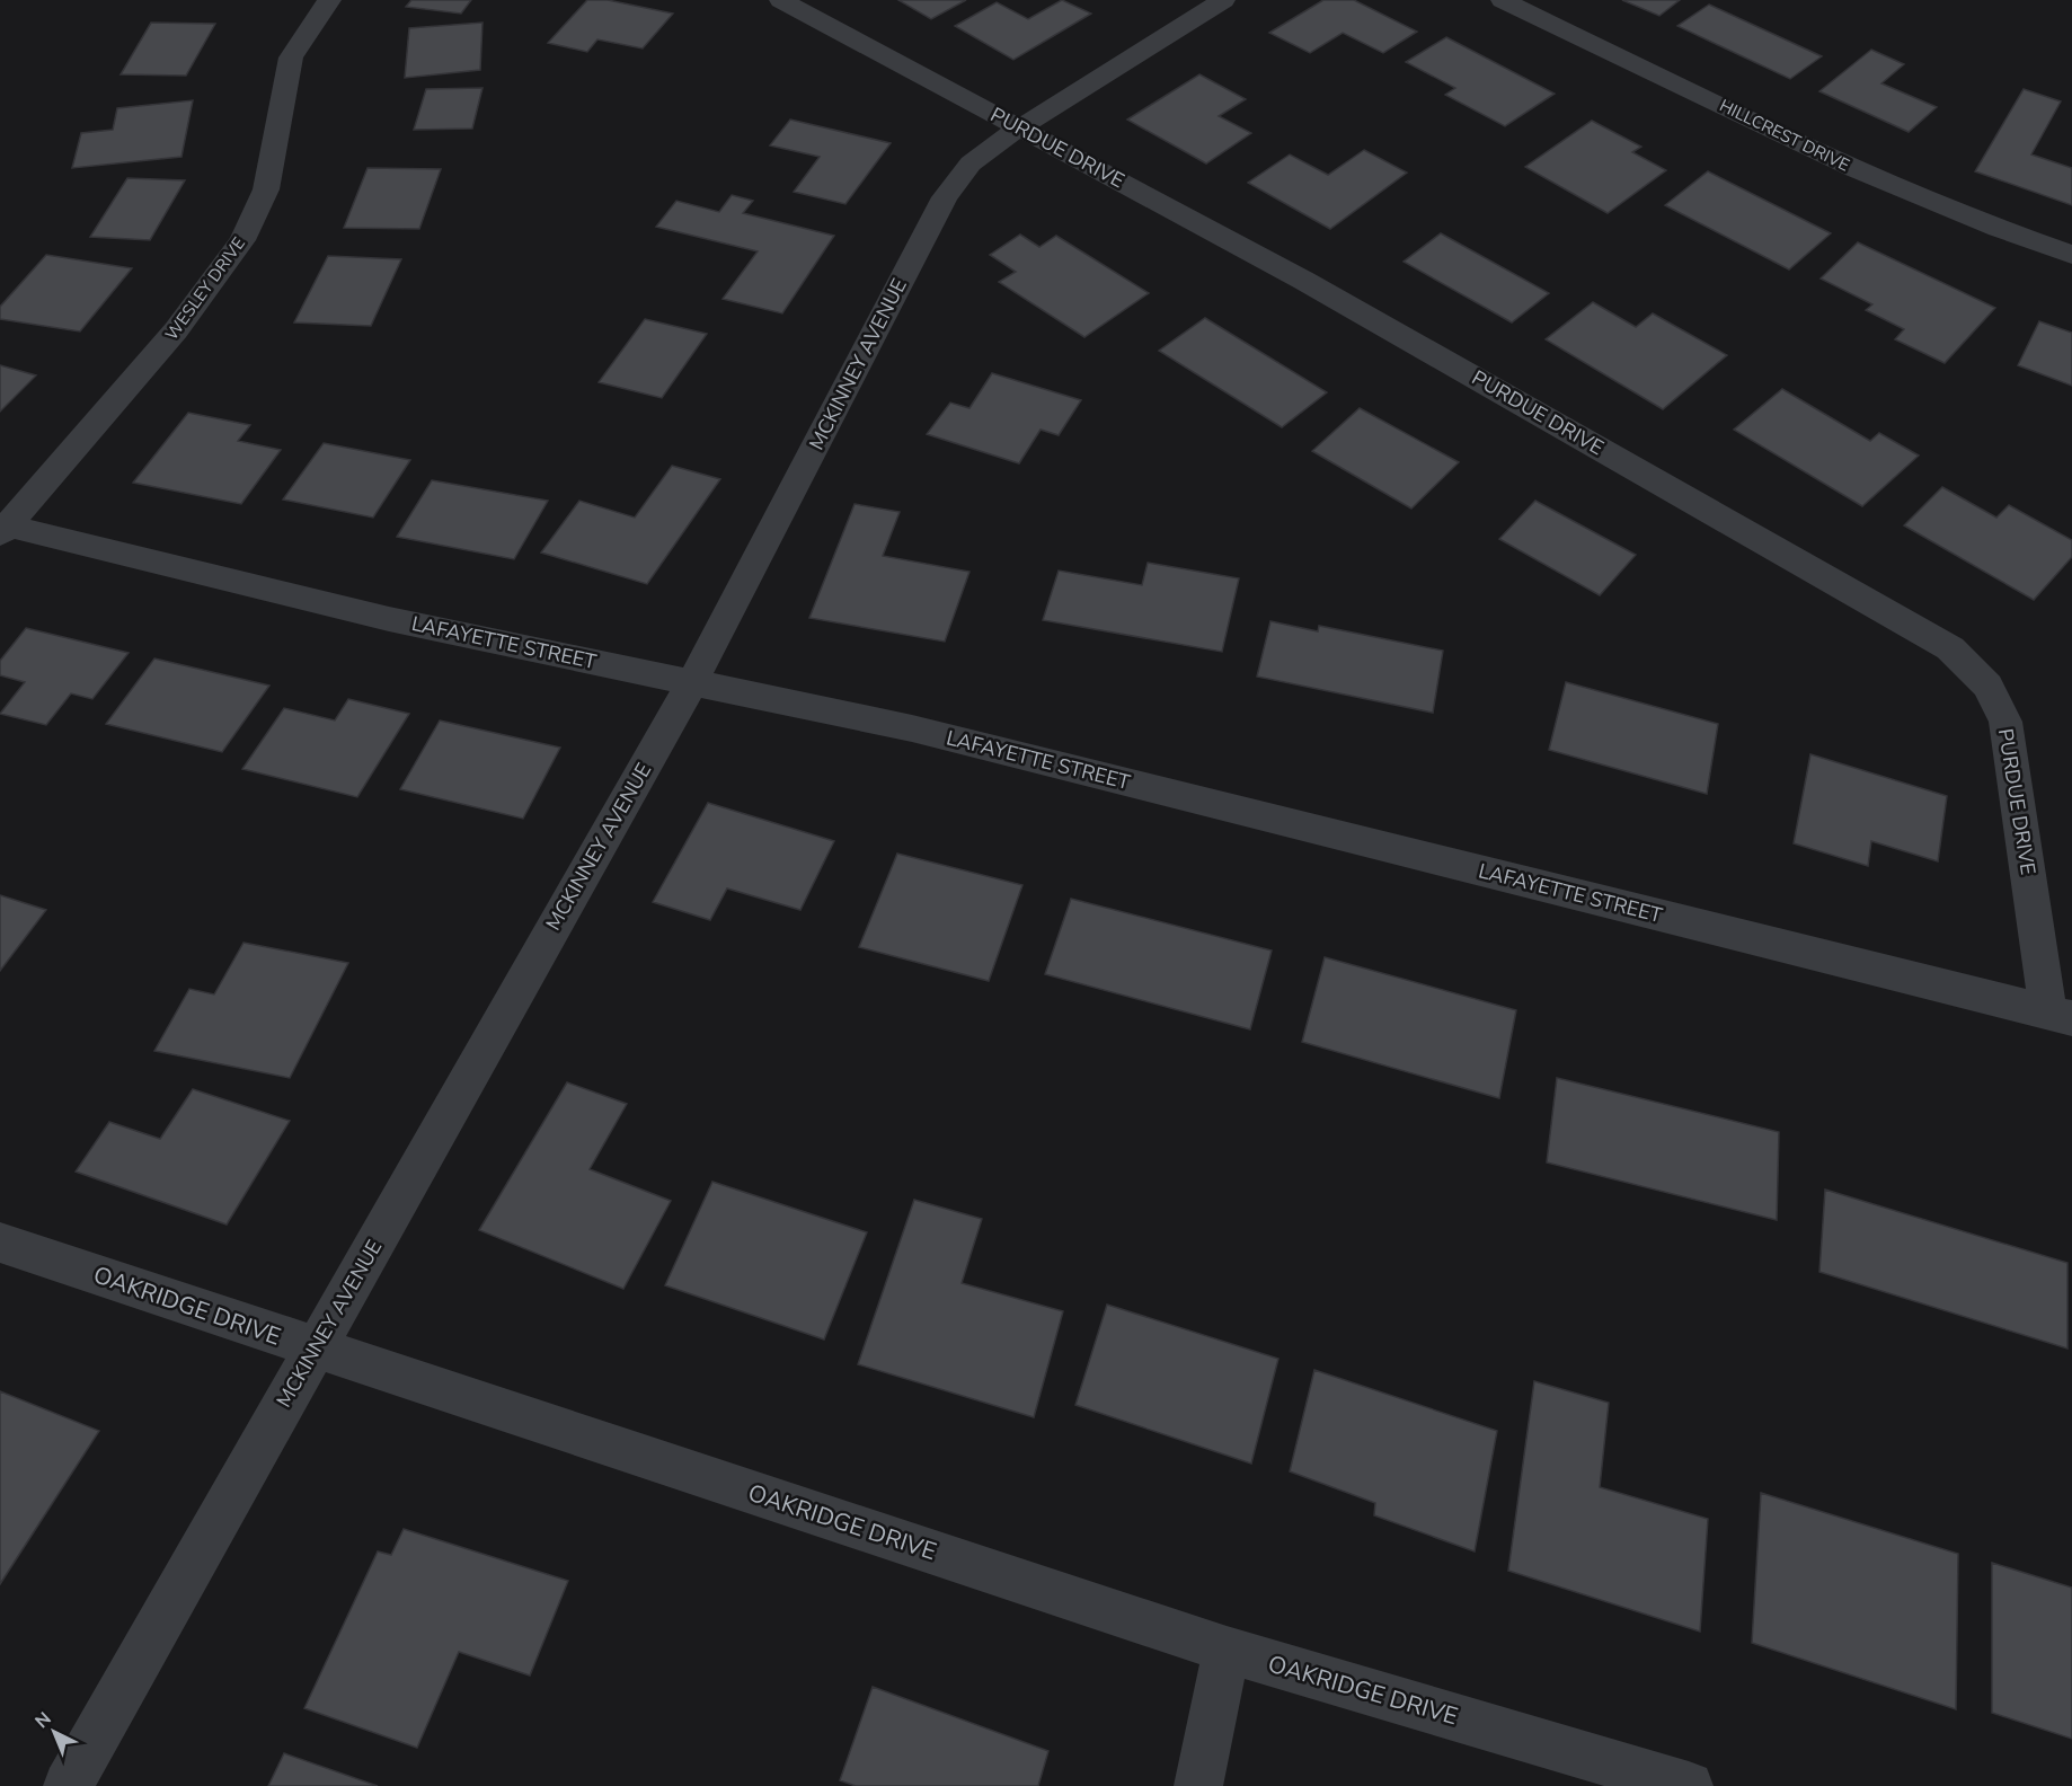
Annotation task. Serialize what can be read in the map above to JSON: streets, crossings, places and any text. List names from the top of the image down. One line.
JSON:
{"streets":{"street":["HILLCREST DRIVE","PURDUE DRIVE","WESLEY DRIVE","MCKINNEY AVENUE","LAFAYETTE STREET","OAKRIDGE DRIVE"]},"crossings":[["PURDUE DRIVE","MCKINNEY AVENUE"],["PURDUE DRIVE","LAFAYETTE STREET"],["WESLEY DRIVE","LAFAYETTE STREET"],["MCKINNEY AVENUE","LAFAYETTE STREET"],["MCKINNEY AVENUE","OAKRIDGE DRIVE"]],"north":"top left"}
